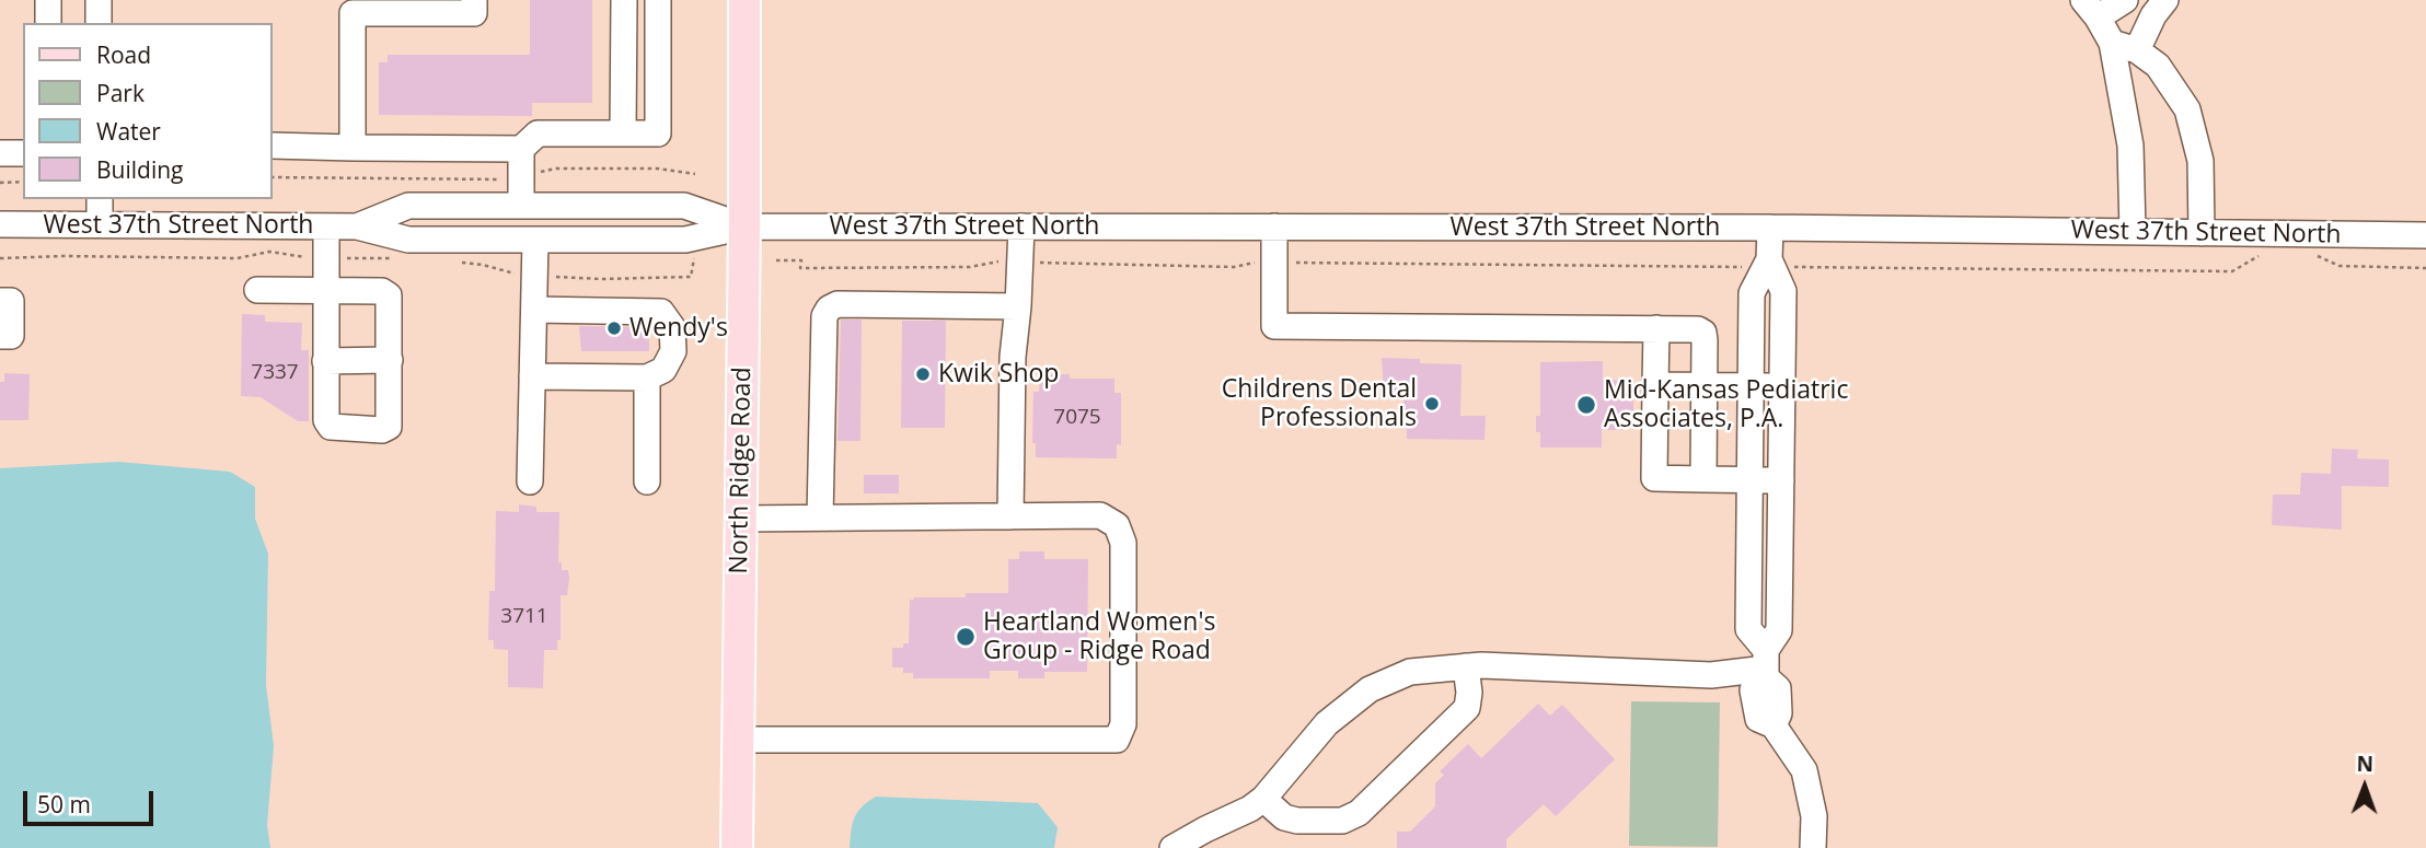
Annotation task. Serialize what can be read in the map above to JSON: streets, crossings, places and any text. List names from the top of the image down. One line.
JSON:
{"streets":{"main road":["North Ridge Road"],"street":["West 37th Street North"]},"crossings":[["West 37th Street North","North Ridge Road"]],"places":["Wendy's","Kwik Shop","Childrens Dental Professionals","Mid-Kansas Pediatric Associates, P.A.","Heartland Women's Group - Ridge Road"],"house_numbers":["7337","7075","3711"],"legend":["Road","Park","Water","Building"],"scale_bar":"50 m","north":"top"}
